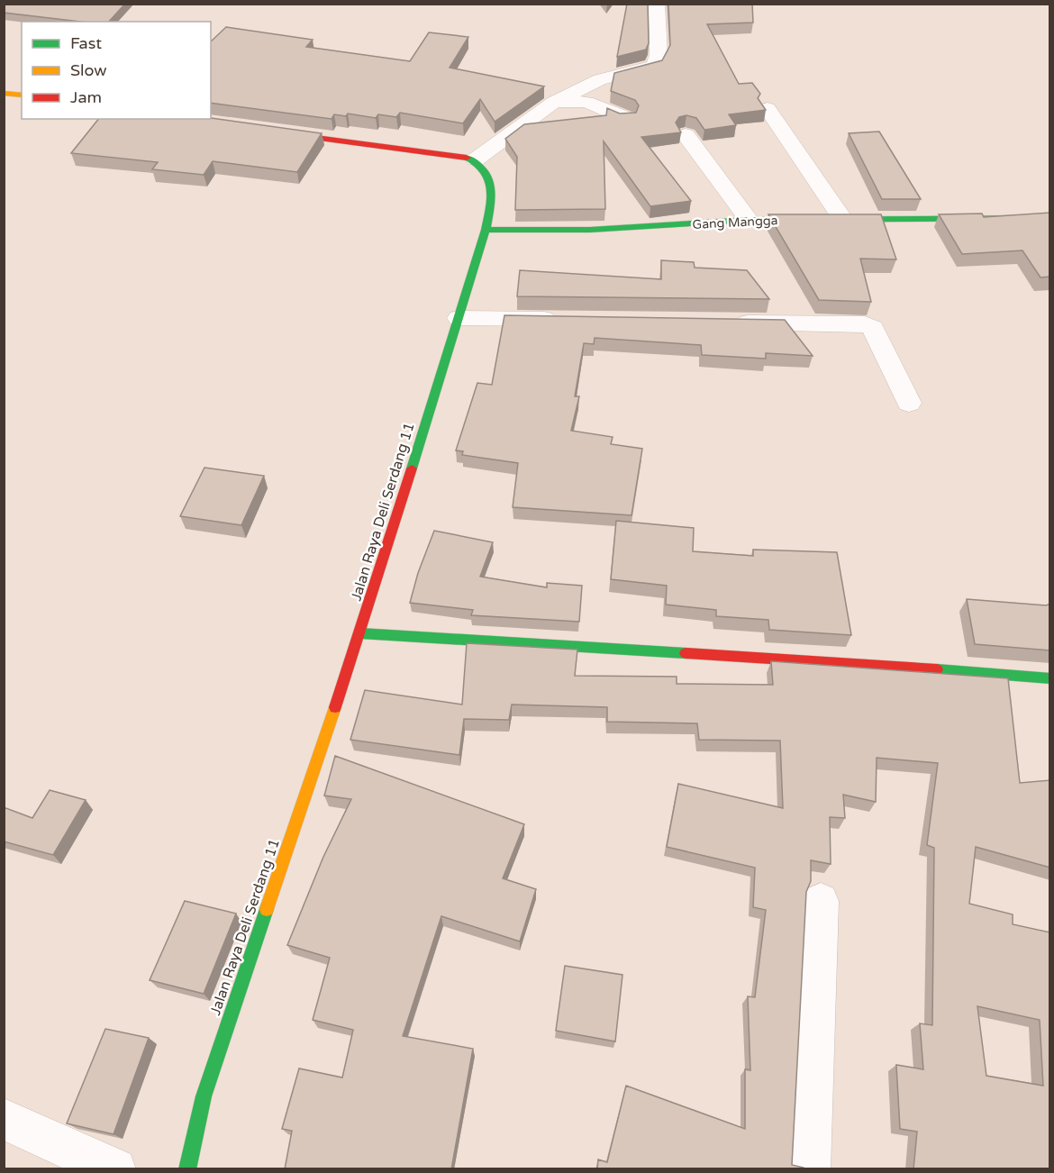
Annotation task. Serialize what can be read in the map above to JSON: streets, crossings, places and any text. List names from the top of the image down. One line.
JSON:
{"streets":{"street":["Gang Mangga","Jalan Raya Deli Serdang 11"]},"crossings":[["Gang Mangga","Jalan Raya Deli Serdang 11"]],"legend":["Fast","Slow","Jam"]}
